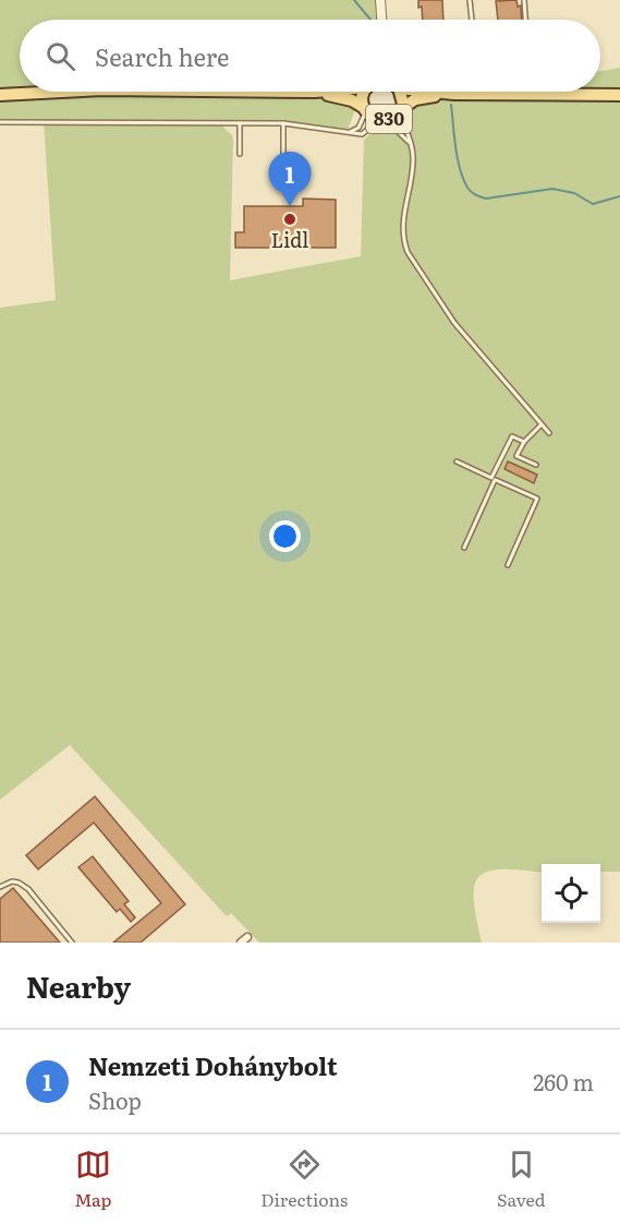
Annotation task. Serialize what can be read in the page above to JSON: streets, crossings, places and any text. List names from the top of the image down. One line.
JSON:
{"streets":{"main road":["830"]},"places":["Lidl"],"page":{"search":"Search here","pins":"1","heading":"Nearby","list":[{"mark":"1","name":"Nemzeti Dohánybolt","note":"Shop","value":"260 m"}],"nav":["Map","Directions","Saved"]}}
